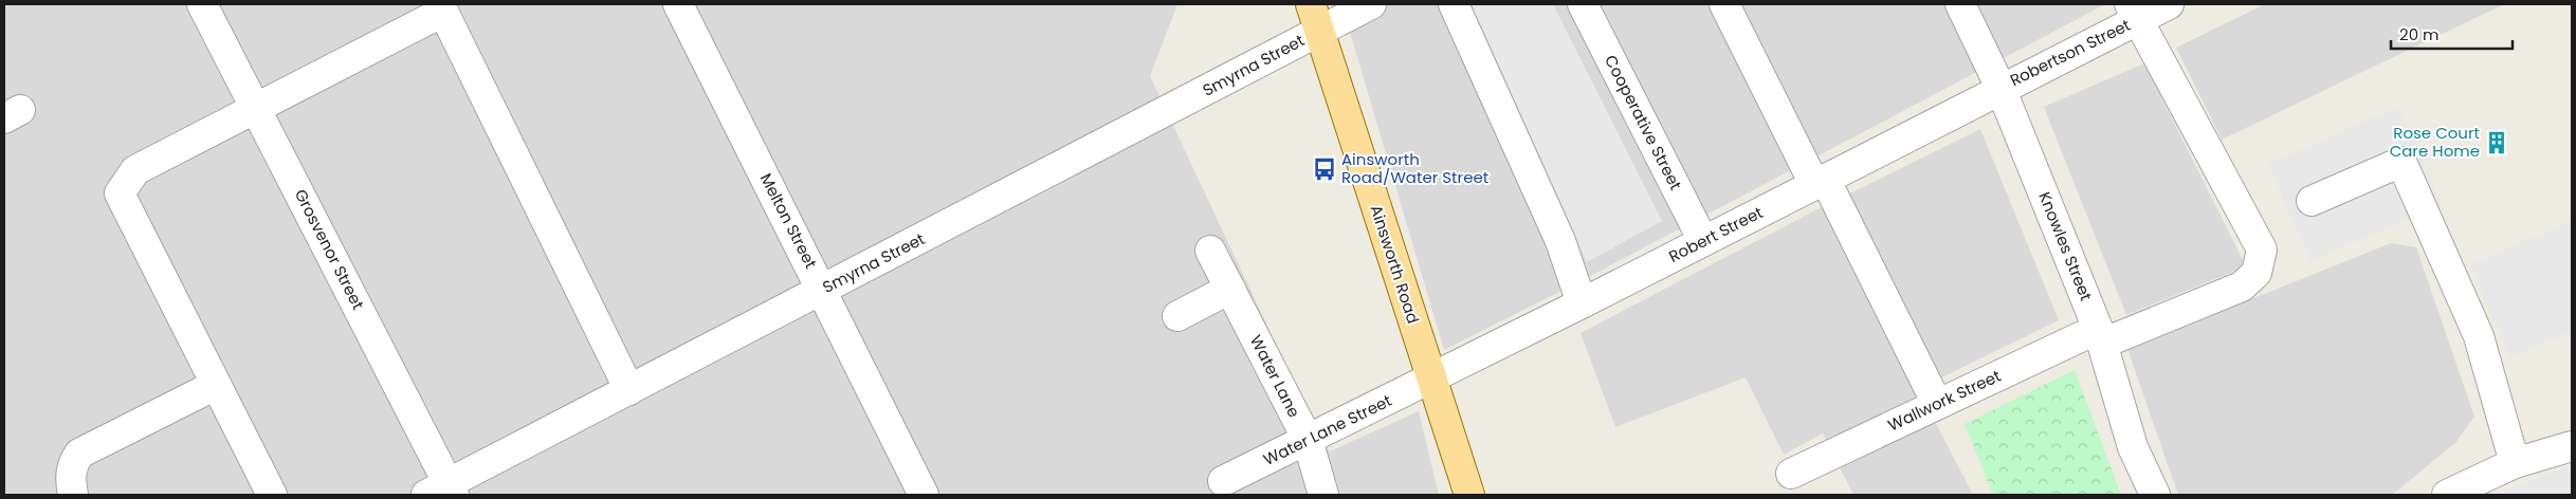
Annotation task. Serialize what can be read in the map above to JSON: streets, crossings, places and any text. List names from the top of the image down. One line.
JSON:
{"streets":{"main road":["Ainsworth Road"],"street":["Robertson Street","Smyrna Street","Cooperative Street","Melton Street","Robert Street","Knowles Street","Grosvenor Street","Water Lane","Wallwork Street","Water Lane Street"]},"crossings":[["Robertson Street","Robert Street"],["Robertson Street","Knowles Street"],["Robertson Street","Wallwork Street"],["Smyrna Street","Melton Street"],["Smyrna Street","Grosvenor Street"],["Smyrna Street","Ainsworth Road"],["Cooperative Street","Robert Street"],["Robert Street","Knowles Street"],["Robert Street","Ainsworth Road"],["Robert Street","Water Lane Street"],["Knowles Street","Wallwork Street"],["Ainsworth Road","Water Lane Street"],["Water Lane","Water Lane Street"]],"places":{"building":["Rose Court Care Home"],"bus stop":["Ainsworth Road/Water Street"]},"scale_bar":"20 m"}
